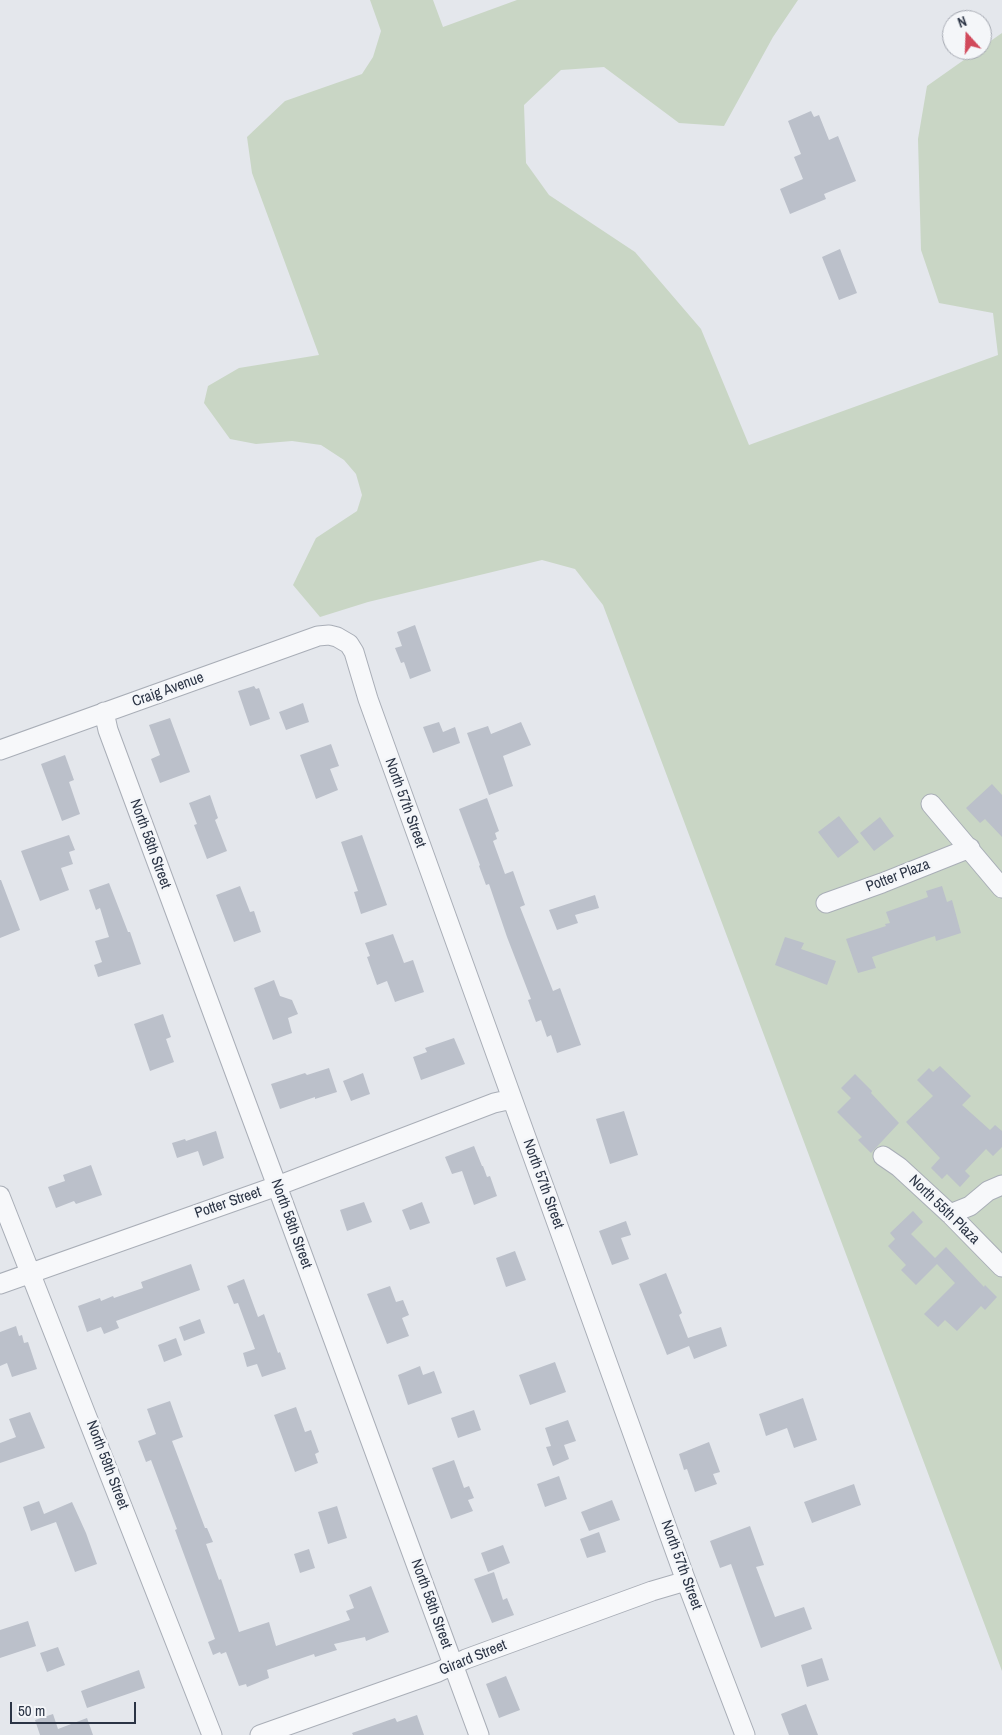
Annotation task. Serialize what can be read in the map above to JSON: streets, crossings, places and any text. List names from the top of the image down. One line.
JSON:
{"streets":{"street":["Craig Avenue","North 57th Street","North 58th Street","Potter Plaza","Potter Street","North 55th Plaza","North 59th Street","Girard Street"]},"crossings":[["Craig Avenue","North 57th Street"],["Craig Avenue","North 58th Street"],["North 57th Street","Potter Street"],["North 57th Street","Girard Street"],["North 58th Street","Potter Street"],["North 58th Street","Girard Street"],["Potter Street","North 59th Street"]],"scale_bar":"50 m","north":"top"}
